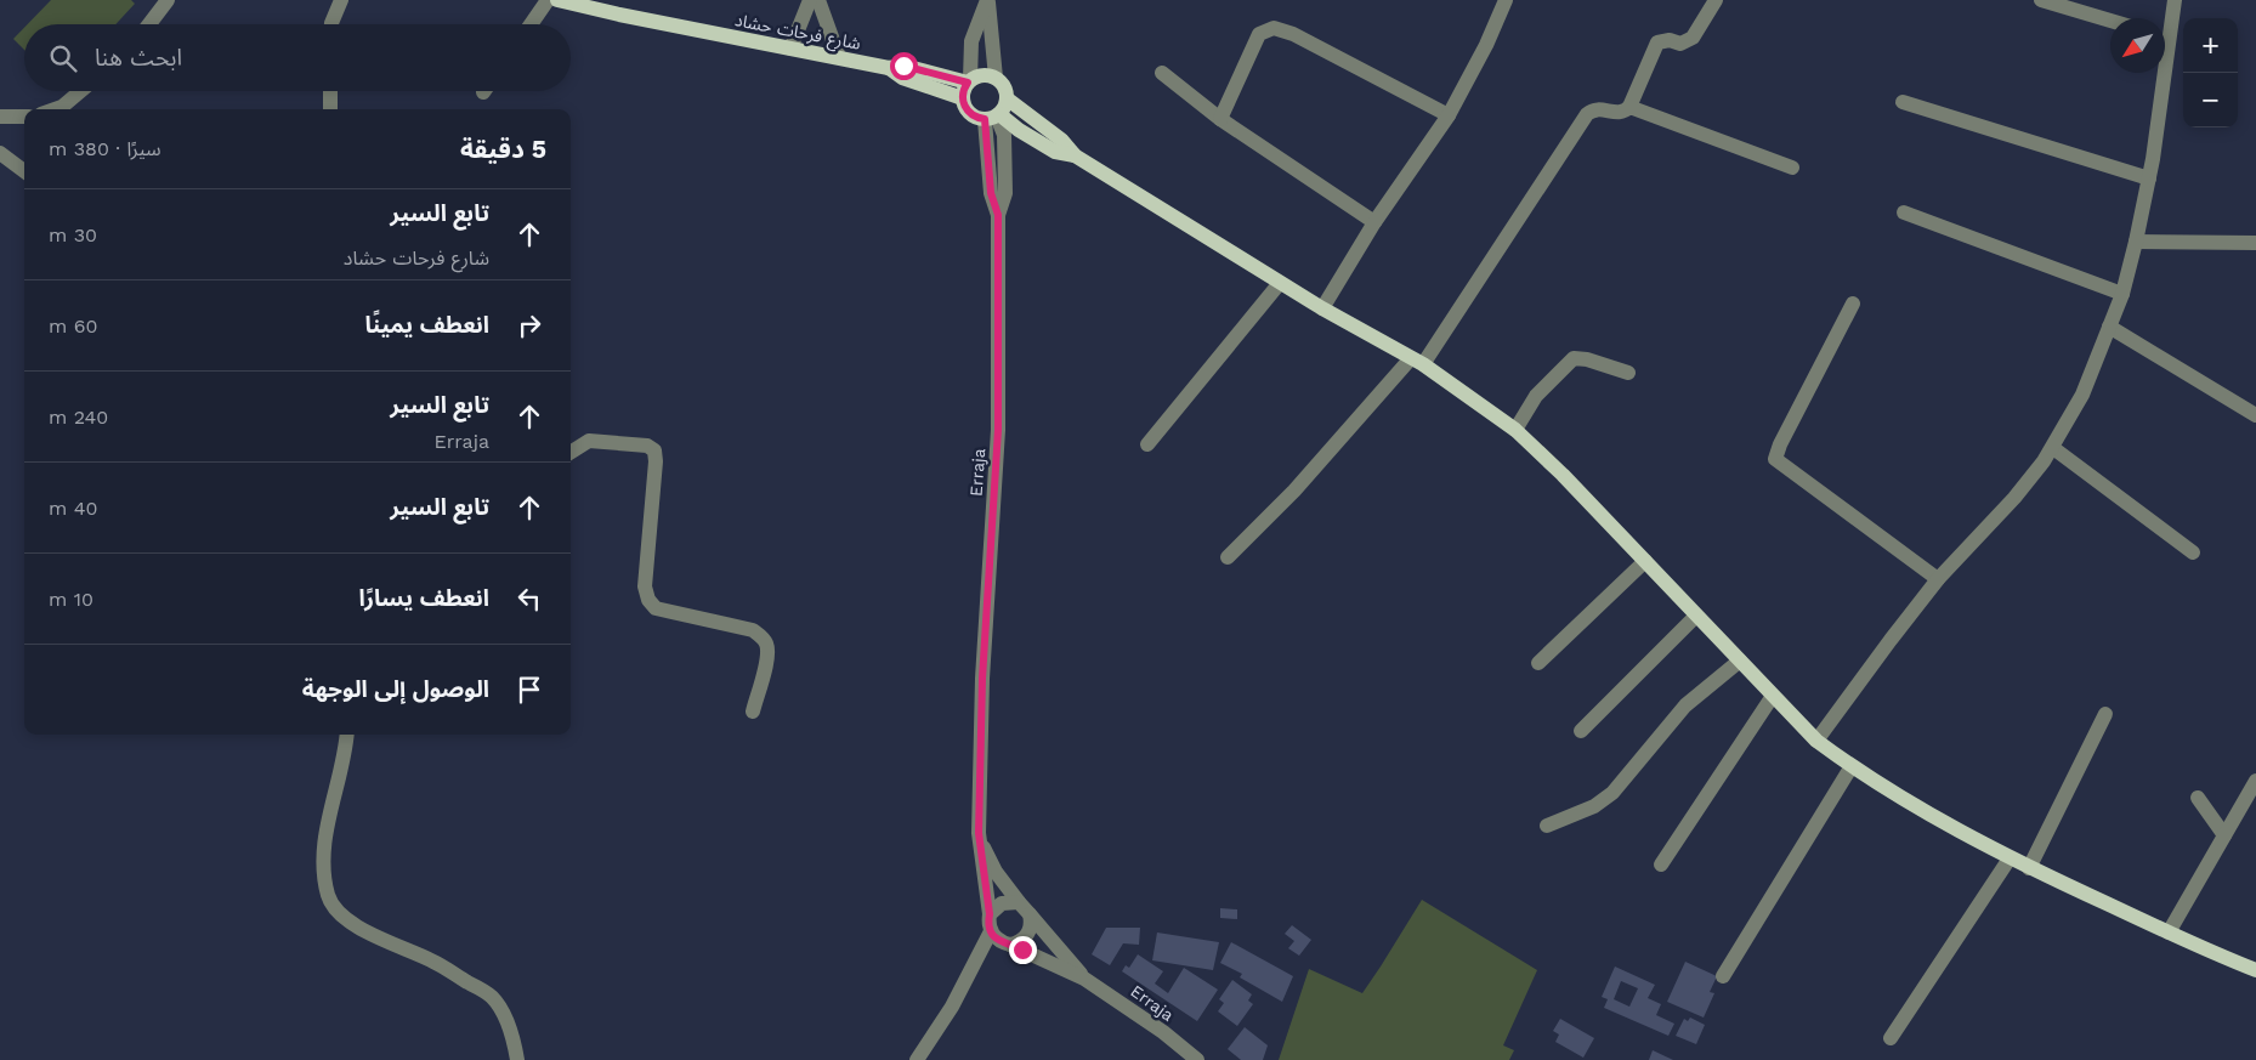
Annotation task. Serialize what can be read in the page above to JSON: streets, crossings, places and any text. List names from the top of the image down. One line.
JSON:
{"streets":{"main road":["شارع فرحات حشاد"],"street":["Erraja"]},"crossings":[["شارع فرحات حشاد","Erraja"]],"north":"bottom left","page":{"map_buttons":["+","−"],"search":"ابحث هنا","heading":["5 دقيقة","سيرًا · 380 m"],"list":[["تابع السير","شارع فرحات حشاد","30 m"],["انعطف يمينًا","60 m"],["تابع السير","Erraja","240 m"],["تابع السير","40 m"],["انعطف يسارًا","10 m"],"الوصول إلى الوجهة"]}}
